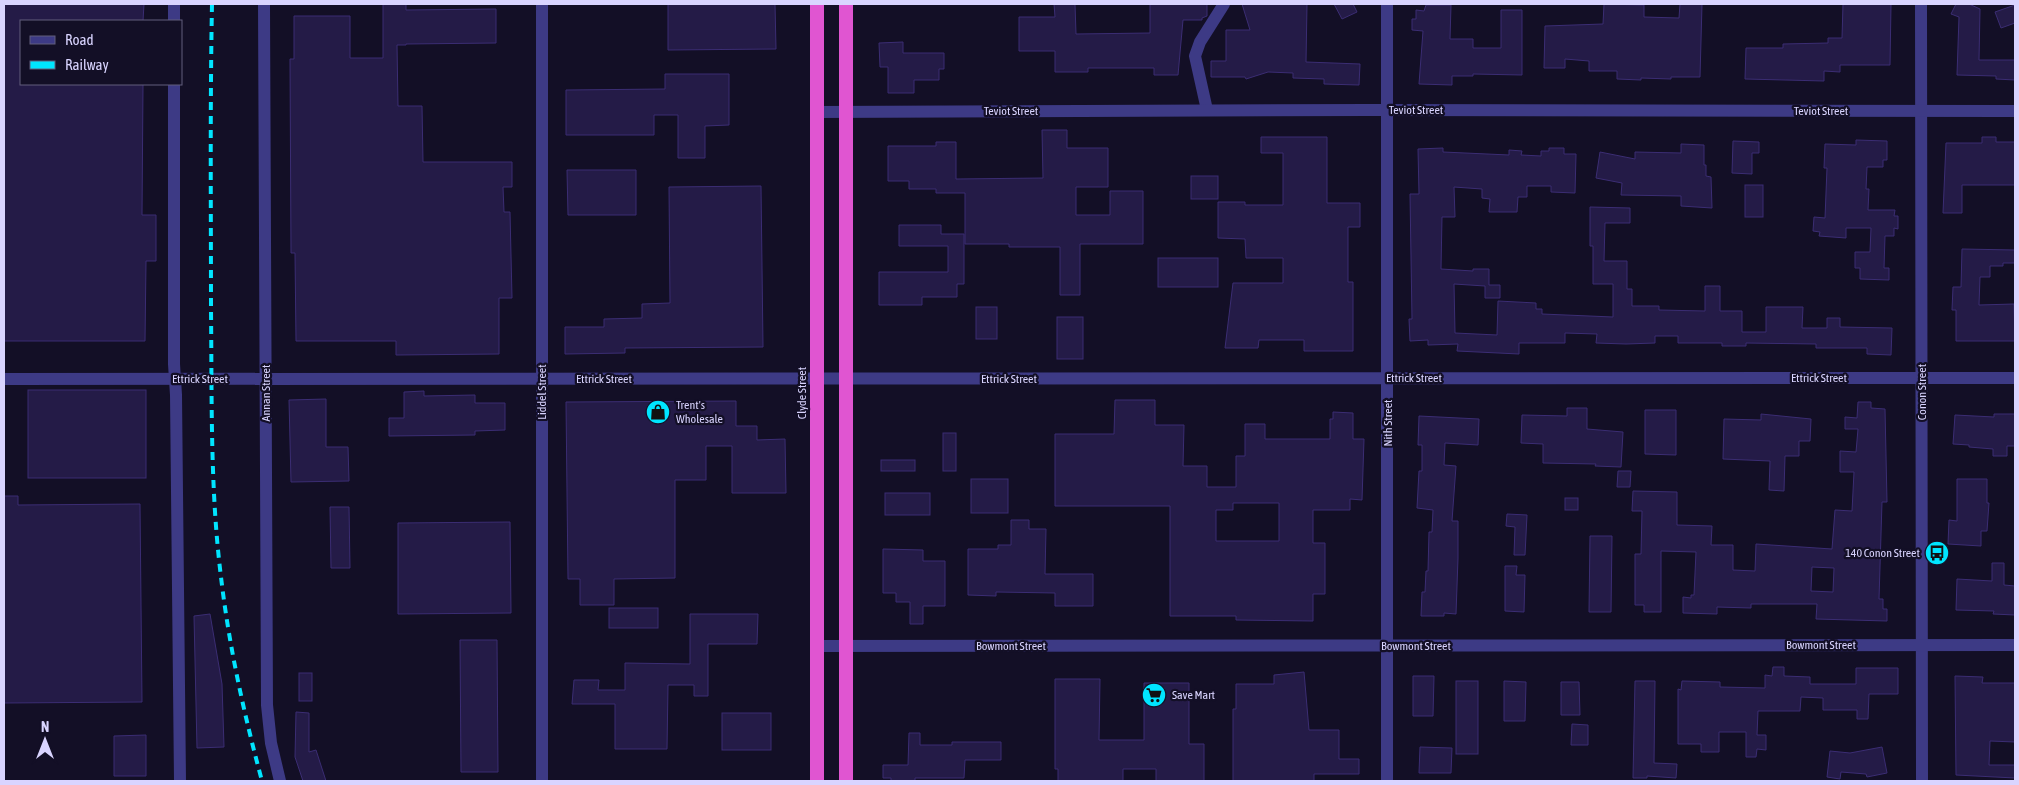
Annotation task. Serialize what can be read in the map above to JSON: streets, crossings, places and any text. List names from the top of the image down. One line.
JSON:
{"streets":{"highway":["Clyde Street"],"street":["Teviot Street","Ettrick Street","Liddel Street","Conon Street","Annan Street","Nith Street","Bowmont Street"]},"crossings":[["Teviot Street","Conon Street"],["Teviot Street","Clyde Street"],["Teviot Street","Nith Street"],["Ettrick Street","Liddel Street"],["Ettrick Street","Conon Street"],["Ettrick Street","Annan Street"],["Ettrick Street","Clyde Street"],["Ettrick Street","Nith Street"],["Conon Street","Bowmont Street"],["Clyde Street","Bowmont Street"],["Nith Street","Bowmont Street"]],"places":{"shop":["Trent's Wholesale"],"bus stop":["140 Conon Street"],"supermarket":["Save Mart"]},"legend":["Road","Railway"],"north":"top"}
